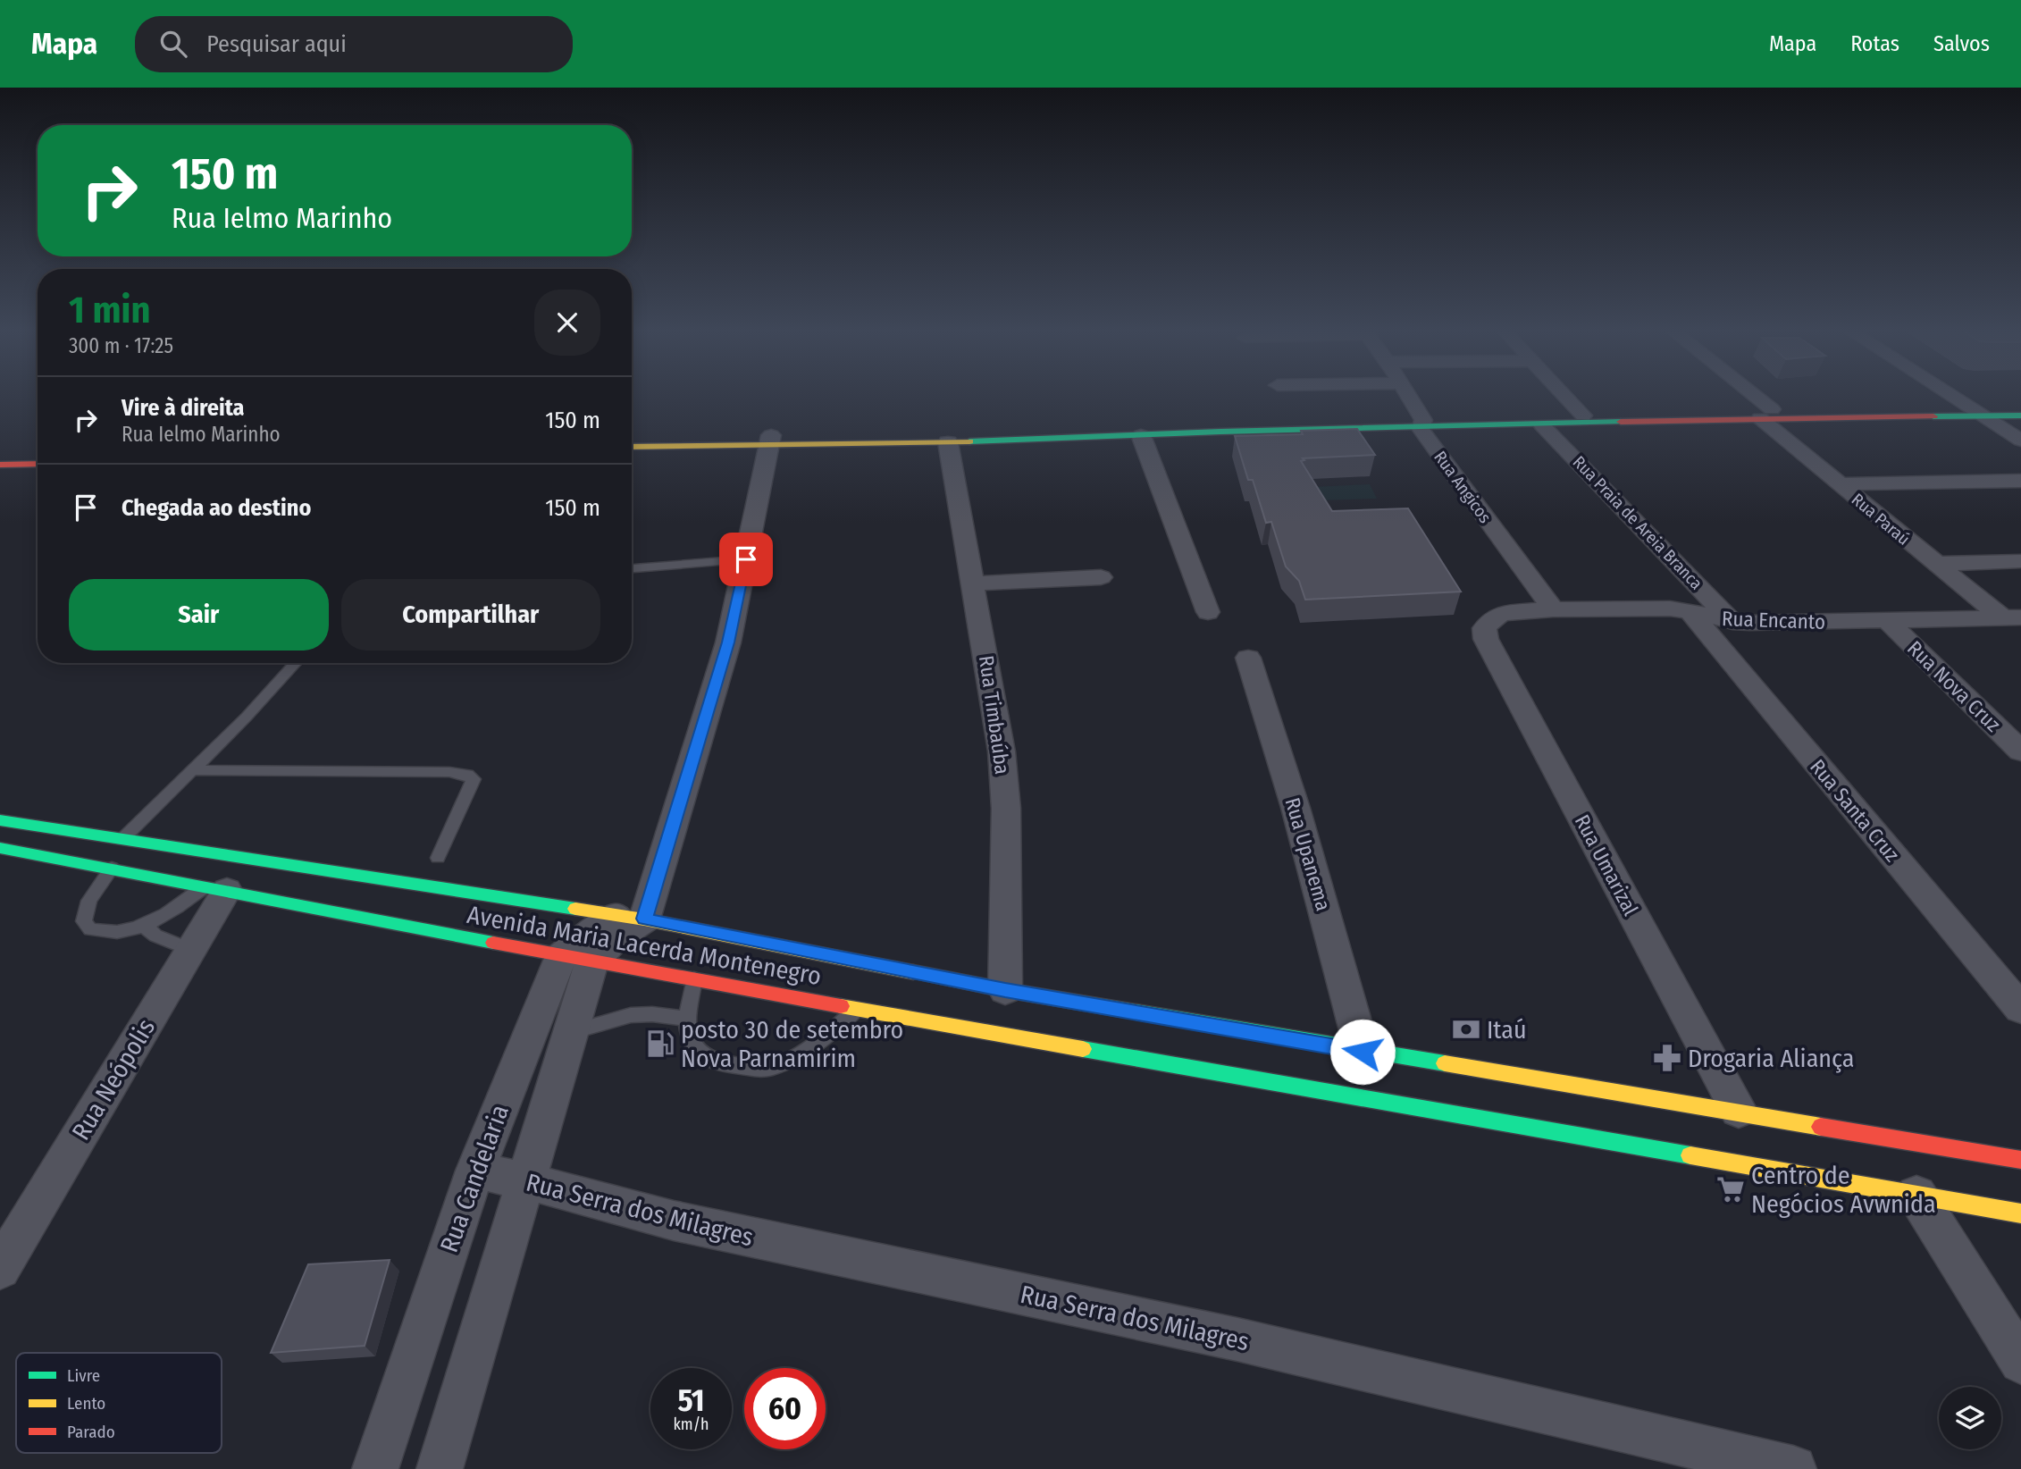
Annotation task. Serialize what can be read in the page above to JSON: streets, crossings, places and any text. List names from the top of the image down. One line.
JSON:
{"streets":{"street":["Rua Angicos","Rua Paraú","Rua Praia de Areia Branca","Rua Encanto","Rua Nova Cruz","Rua Timbaúba","Rua Santa Cruz","Rua Upanema","Rua Umarizal","Avenida Maria Lacerda Montenegro","Rua Neópolis","Rua Candelaria","Rua Serra dos Milagres"]},"crossings":[["Rua Angicos","Rua Encanto"],["Rua Paraú","Rua Encanto"],["Rua Praia de Areia Branca","Rua Encanto"],["Rua Encanto","Rua Nova Cruz"],["Rua Encanto","Rua Santa Cruz"],["Rua Encanto","Rua Umarizal"],["Rua Timbaúba","Avenida Maria Lacerda Montenegro"],["Rua Upanema","Avenida Maria Lacerda Montenegro"],["Rua Umarizal","Avenida Maria Lacerda Montenegro"],["Avenida Maria Lacerda Montenegro","Rua Neópolis"],["Avenida Maria Lacerda Montenegro","Rua Candelaria"],["Rua Candelaria","Rua Serra dos Milagres"]],"places":{"bank":["Itaú"],"fuel station":["posto 30 de setembro Nova Parnamirim"],"pharmacy":["Drogaria Aliança"],"supermarket":["Centro de Negócios Avwnida"]},"legend":["Livre","Lento","Parado"],"page":{"header":"Mapa","search":"Pesquisar aqui","nav":["Mapa","Rotas","Salvos"],"turn":["150 m","Rua Ielmo Marinho"],"heading":["1 min","300 m · 17:25"],"list":[{"name":"Vire à direita","note":"Rua Ielmo Marinho","value":"150 m"},{"name":"Chegada ao destino","value":"150 m"}],"buttons":["Sair","Compartilhar"],"speed":"51 km/h","limit":"60"}}
